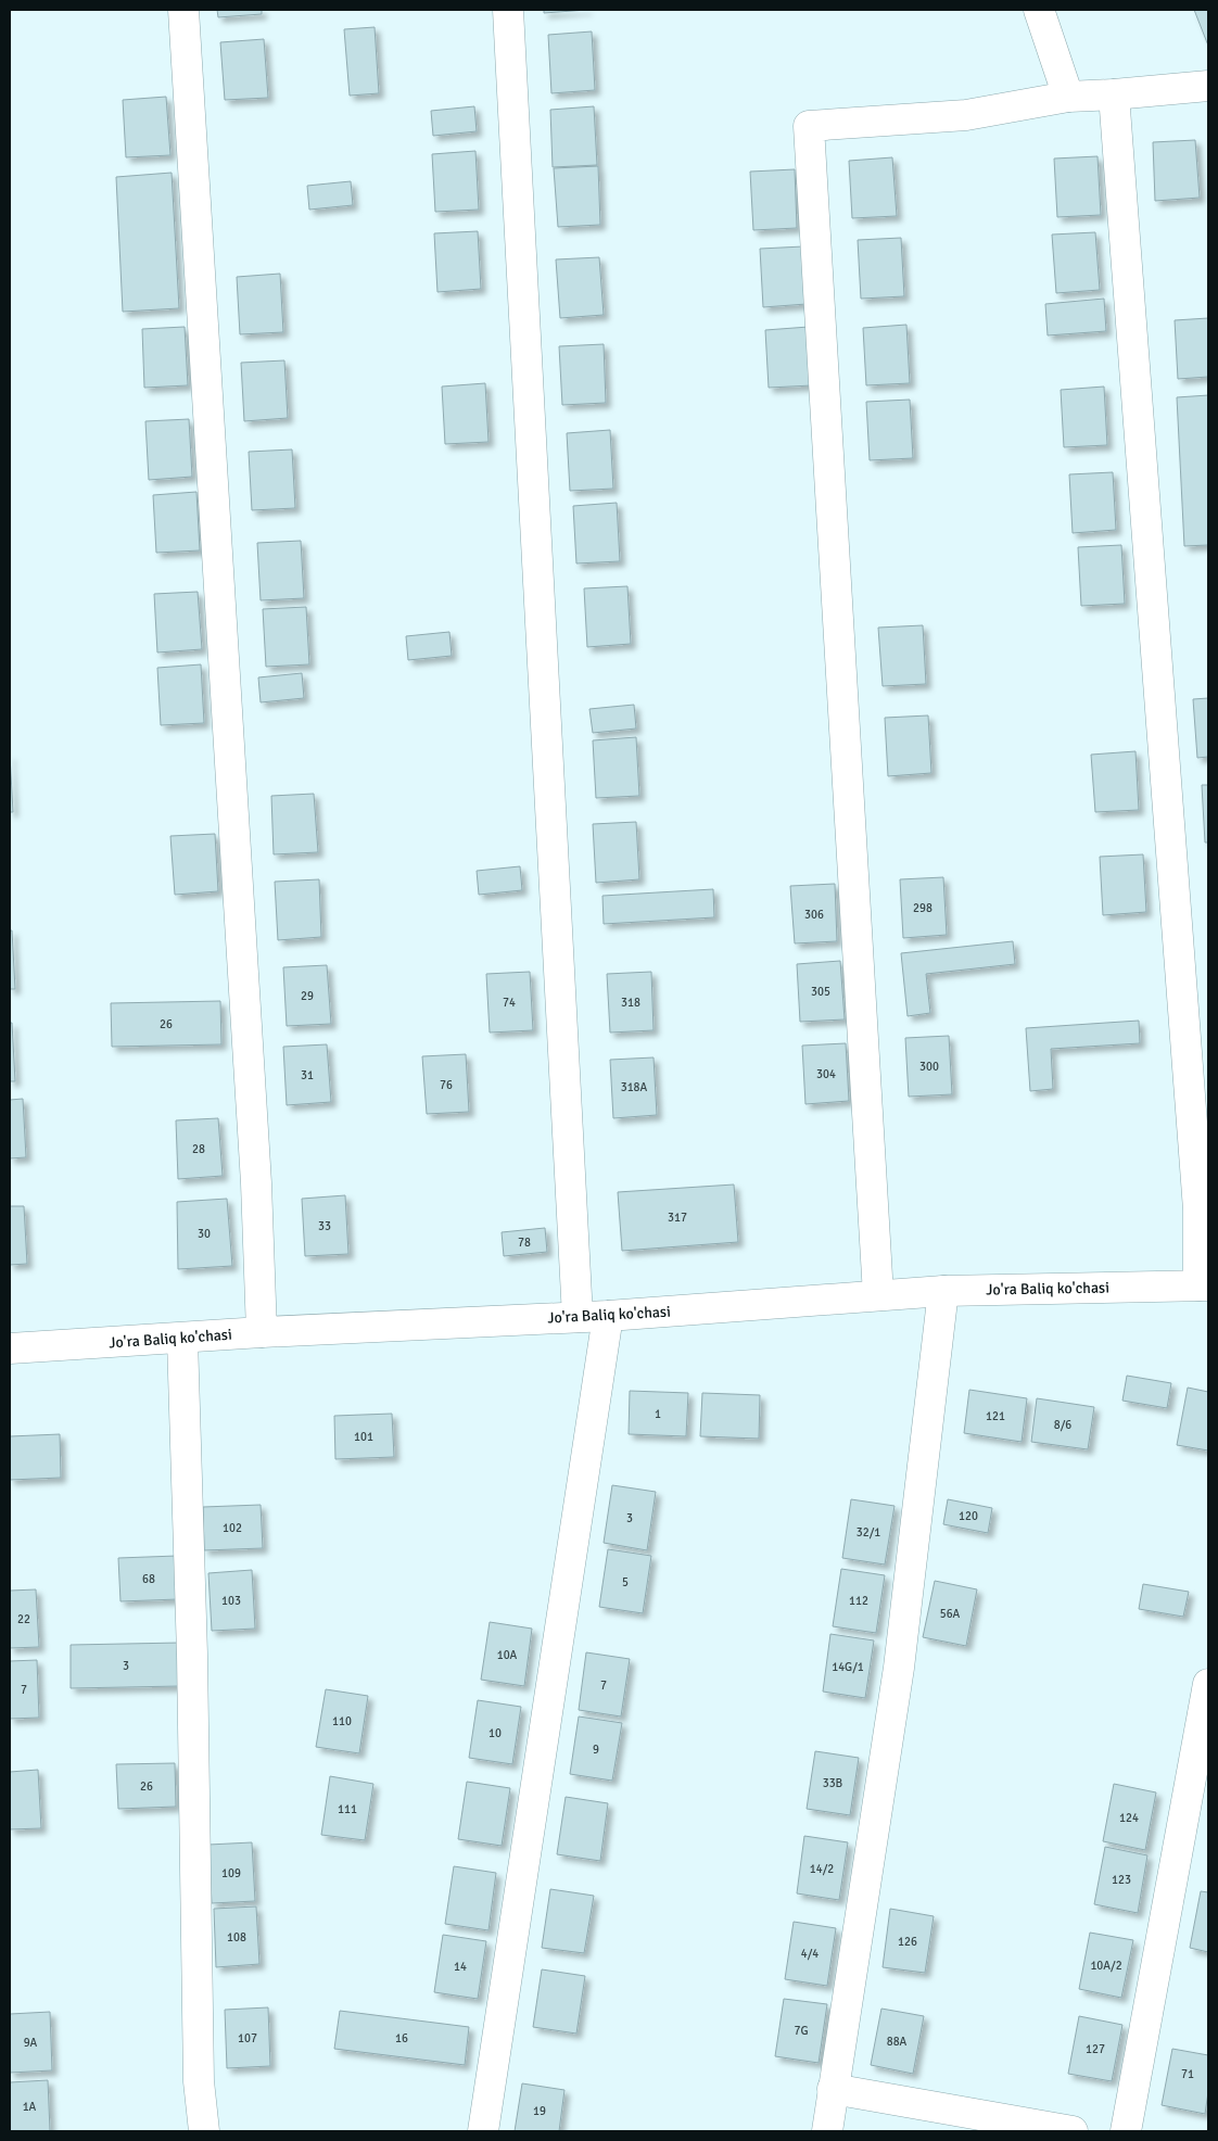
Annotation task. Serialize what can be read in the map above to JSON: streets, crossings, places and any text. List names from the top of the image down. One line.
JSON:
{"streets":{"street":["Jo'ra Baliq ko'chasi"]},"house_numbers":["298","306","305","29","74","318","26","300","304","31","76","318A","28","317","33","30","78","1","121","8/6","101","120","3","102","32/1","68","5","103","112","56A","22","10A","3","14G/1","7","7","110","10","9","33B","26","111","124","14/2","109","123","108","126","4/4","10A/2","14","7G","107","16","88A","9A","127","71","1A","19"]}
